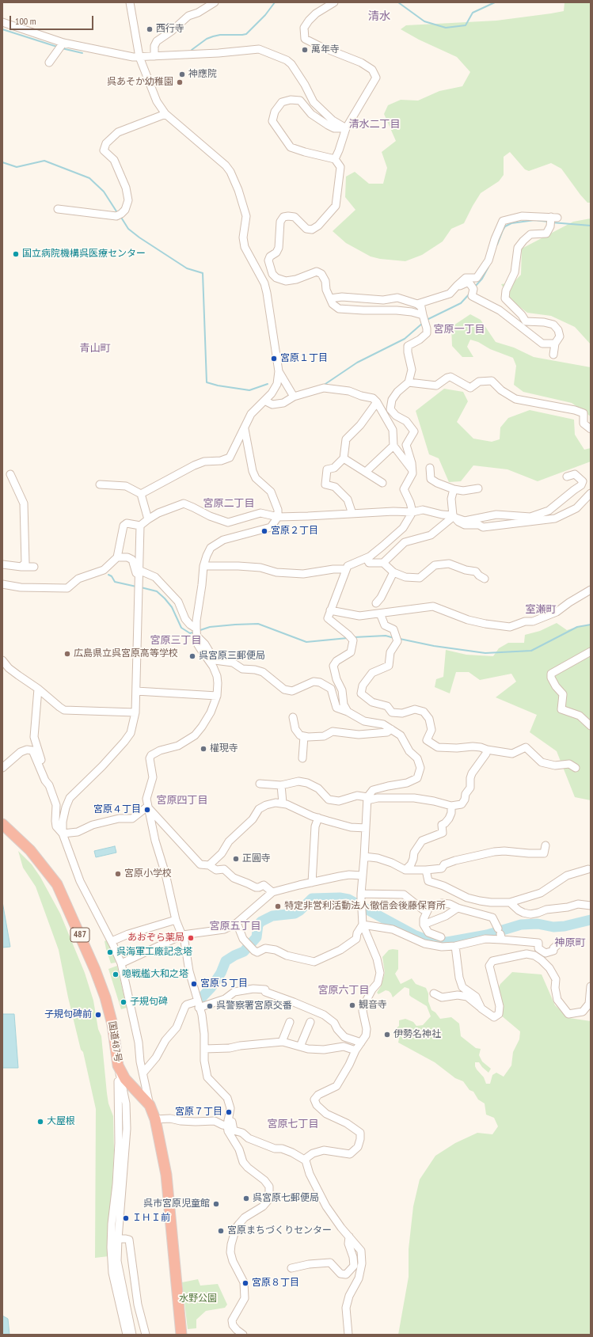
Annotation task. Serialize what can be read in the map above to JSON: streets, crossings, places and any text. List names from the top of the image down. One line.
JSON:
{"streets":{"highway":["487","国道487号"]},"districts":["清水","清水二丁目","宮原一丁目","青山町","宮原二丁目","室瀬町","宮原三丁目","宮原四丁目","宮原五丁目","神原町","宮原六丁目","宮原七丁目"],"parks":["水野公園"],"places":["西行寺","萬年寺","神應院","呉あそか幼稚園","国立病院機構呉医療センター","宮原１丁目","宮原２丁目","広島県立呉宮原高等学校","呉宮原三郵便局","權現寺","宮原４丁目","正圓寺","宮原小学校","特定非営利活動法人徹信会後藤保育所","あおぞら薬局","呉海軍工廠記念塔","噫戦艦大和之塔","宮原５丁目","子規句碑","観音寺","呉警察署宮原交番","子規句碑前","伊勢名神社","宮原７丁目","大屋根","呉宮原七郵便局","呉市宮原児童館","ＩＨＩ前","宮原まちづくりセンター","宮原８丁目"],"scale_bar":"100 m"}
